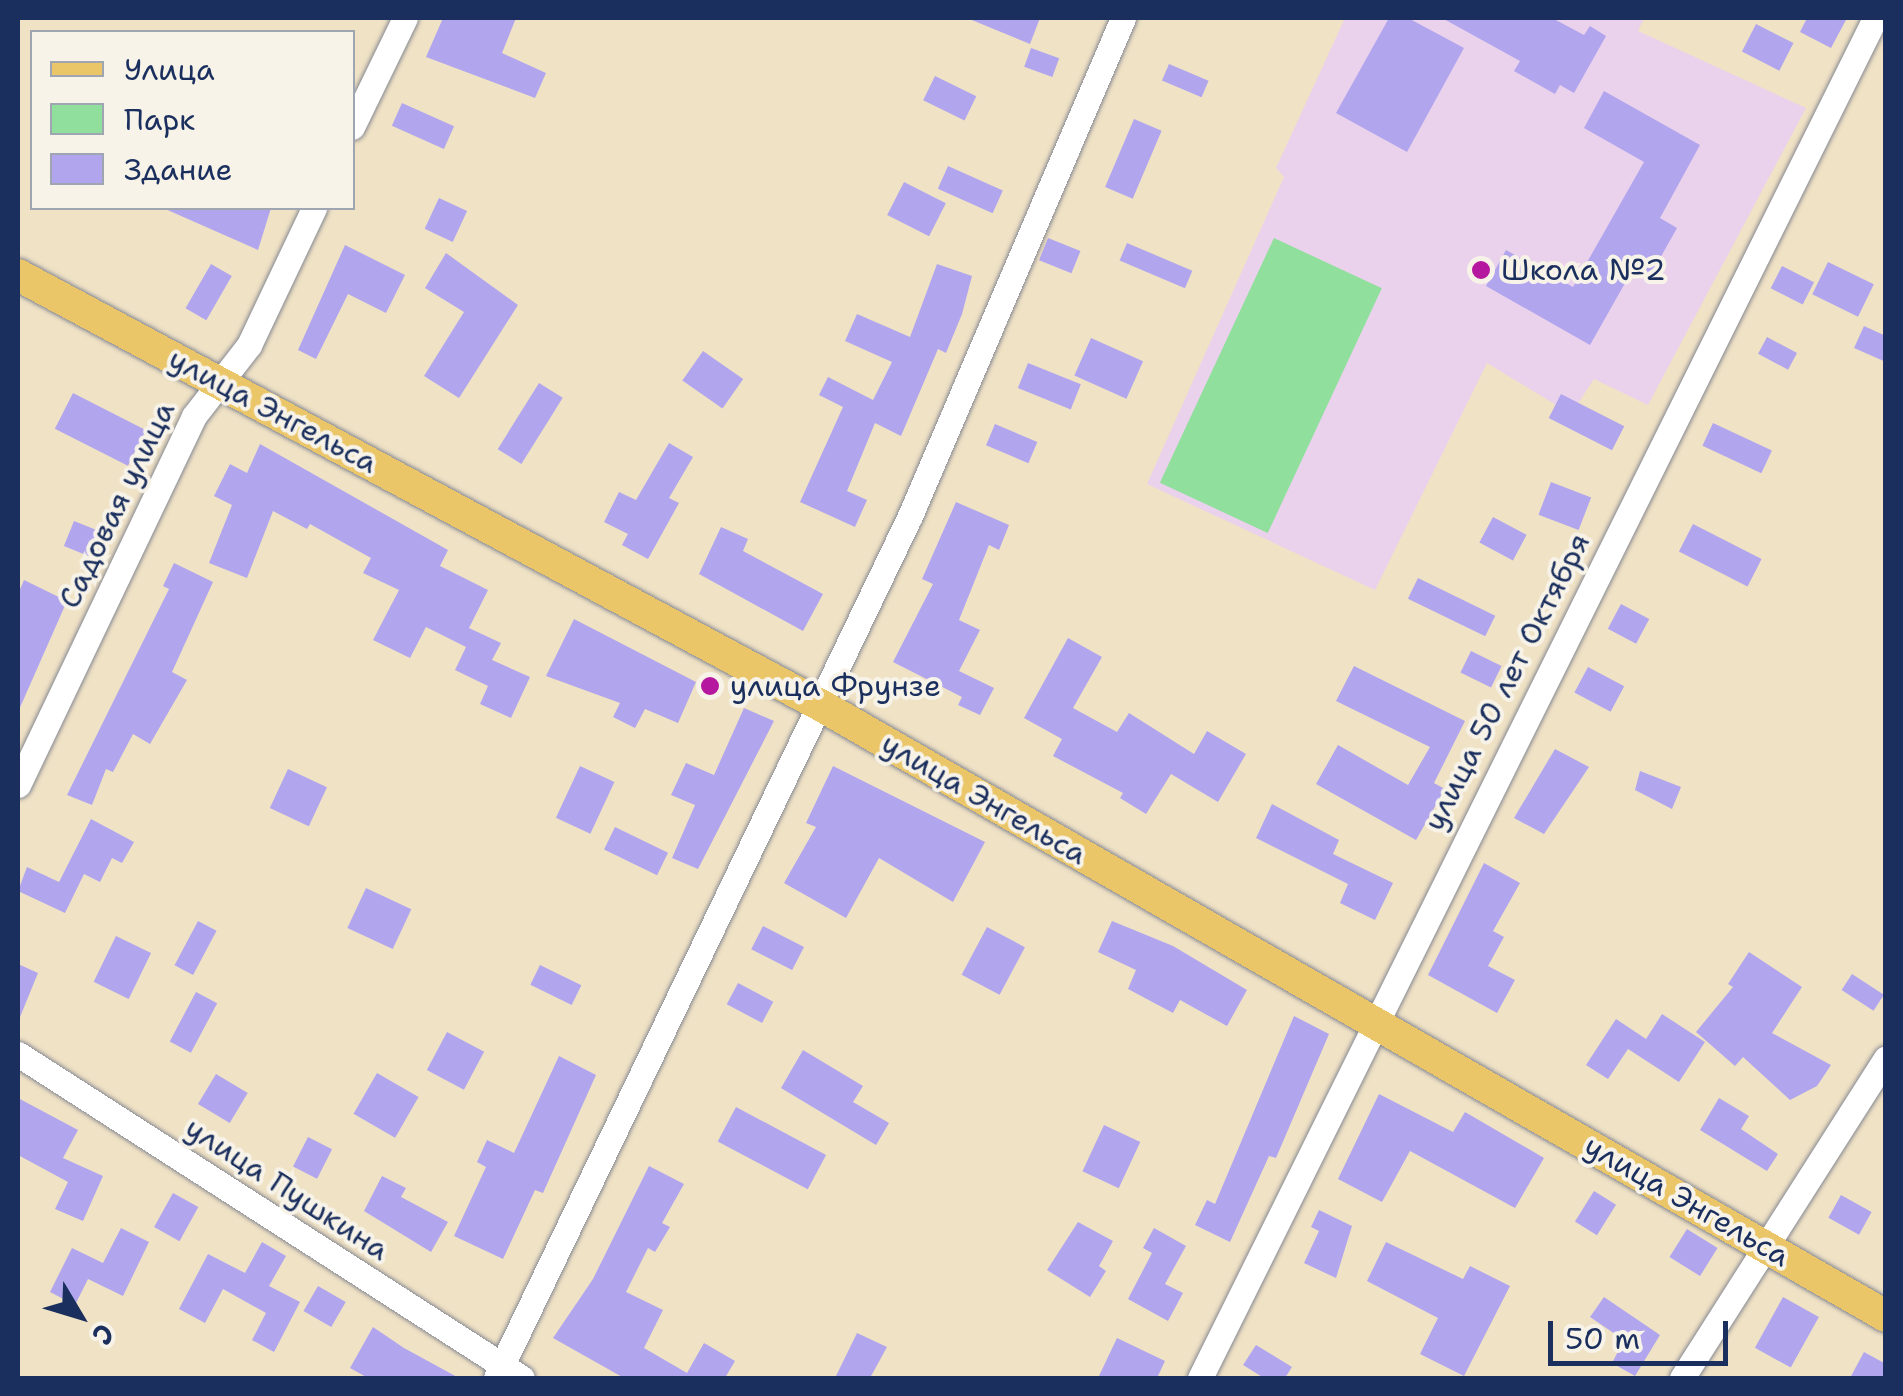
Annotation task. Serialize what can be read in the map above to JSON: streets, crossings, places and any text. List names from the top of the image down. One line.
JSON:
{"streets":{"main road":["улица Энгельса"],"street":["Садовая улица","улица 50 лет Октября","улица Пушкина"]},"crossings":[["улица Энгельса","Садовая улица"],["улица Энгельса","улица 50 лет Октября"]],"places":["Школа №2","улица Фрунзе"],"legend":["Улица","Парк","Здание"],"scale_bar":"50 m","north":"bottom right"}
